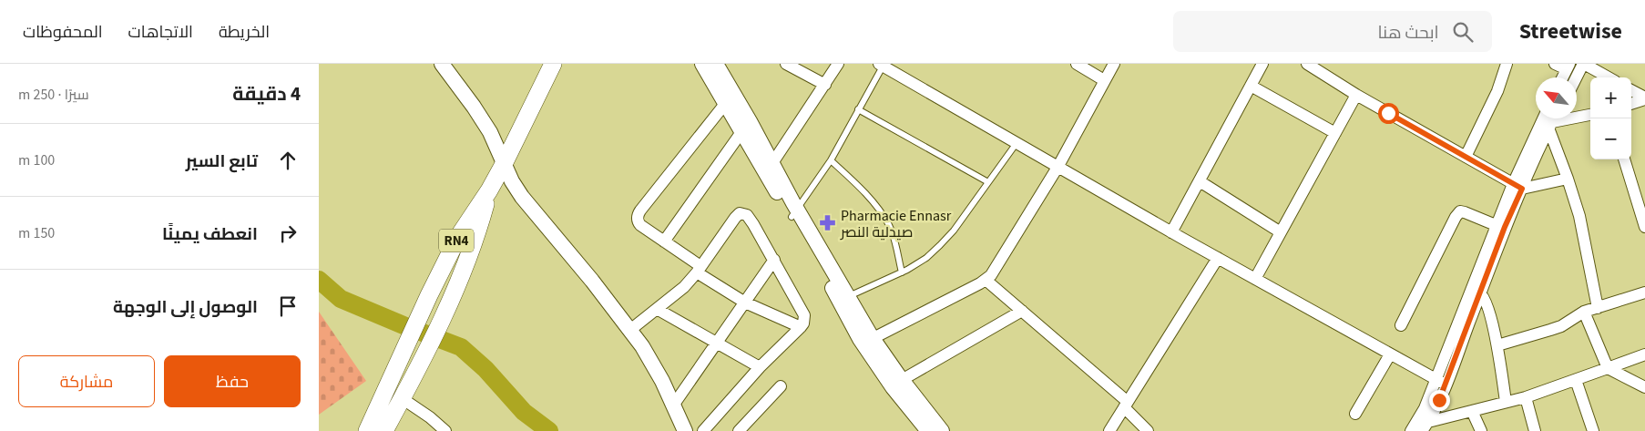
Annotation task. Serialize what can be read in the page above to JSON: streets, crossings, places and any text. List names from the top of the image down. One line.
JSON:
{"streets":{"main road":["RN4"]},"places":{"pharmacy":["Pharmacie Ennasr صيدلية النصر"]},"north":"top left","page":{"header":"Streetwise","search":"ابحث هنا","nav":["الخريطة","الاتجاهات","المحفوظات"],"heading":["4 دقيقة","سيرًا · 250 m"],"map_buttons":["+","−"],"list":[["تابع السير","100 m"],["انعطف يمينًا","150 m"],"الوصول إلى الوجهة"],"buttons":["حفظ","مشاركة"]}}
